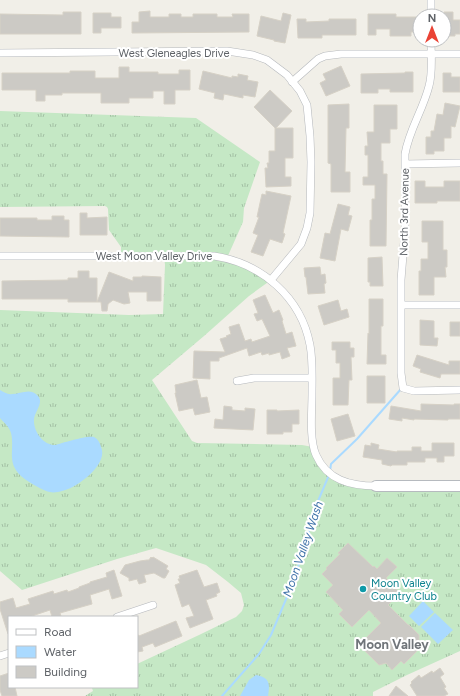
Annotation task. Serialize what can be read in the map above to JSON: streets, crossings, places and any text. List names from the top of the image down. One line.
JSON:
{"streets":{"street":["West Gleneagles Drive","North 3rd Avenue","West Moon Valley Drive"]},"crossings":[["West Gleneagles Drive","West Moon Valley Drive"]],"districts":["Moon Valley"],"water":["Moon Valley Wash"],"places":["Moon Valley Country Club"],"legend":["Road","Water","Building"],"north":"top"}
